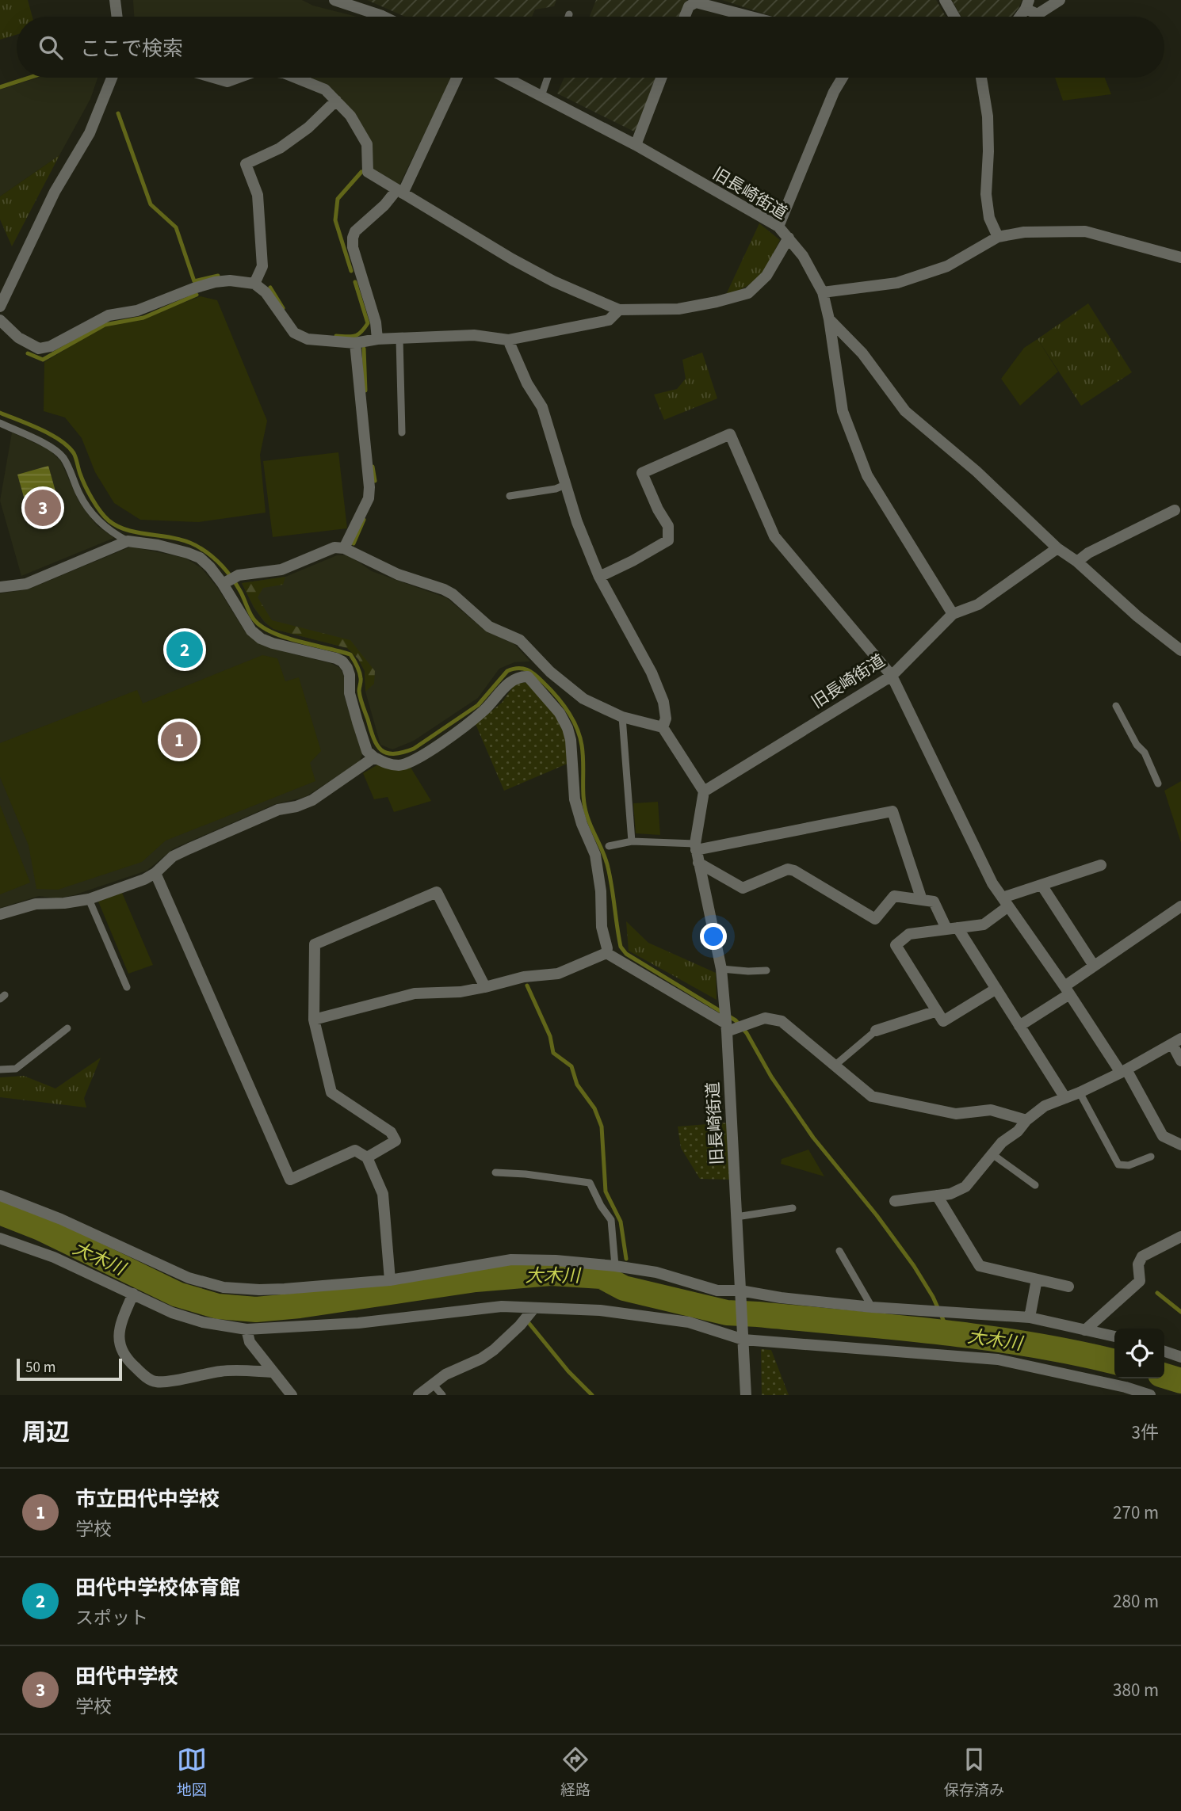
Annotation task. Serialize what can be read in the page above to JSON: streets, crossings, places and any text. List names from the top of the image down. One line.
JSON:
{"streets":{"street":["旧長崎街道"]},"water":["大木川"],"scale_bar":"50 m","page":{"search":"ここで検索","pins":["3","2","1"],"scale":"50 m","heading":["周辺","3件"],"list":[{"mark":"1","name":"市立田代中学校","note":"学校","value":"270 m"},{"mark":"2","name":"田代中学校体育館","note":"スポット","value":"280 m"},{"mark":"3","name":"田代中学校","note":"学校","value":"380 m"}],"nav":["地図","経路","保存済み"]}}
